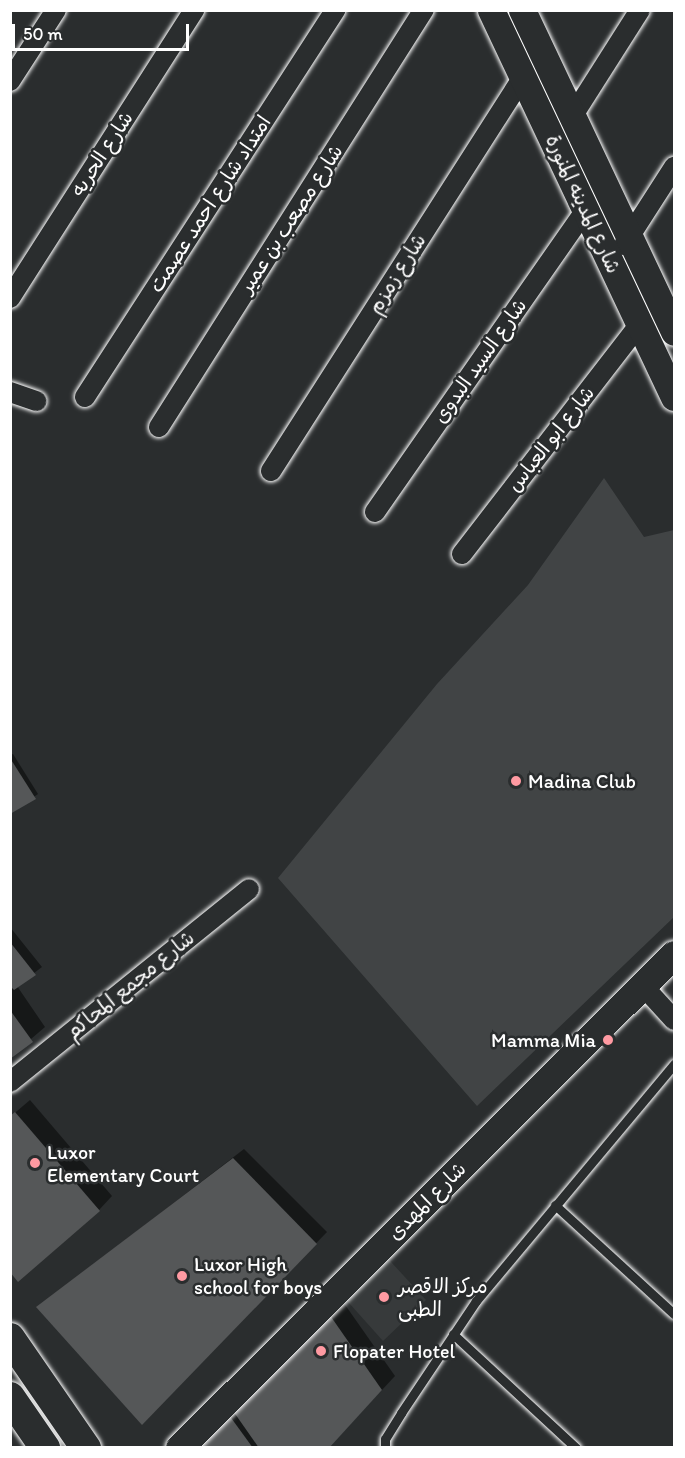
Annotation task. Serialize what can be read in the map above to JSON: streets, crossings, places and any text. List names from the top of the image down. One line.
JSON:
{"streets":{"main road":["شارع المدينه المنورة","شارع المهدى"],"street":["شارع الحريه","امتداد شارع احمد عصمت","شارع مصعب بن عمير","شارع زمزم","شارع السيد البدوى","شارع ابو العباس","شارع مجمع المحاكم"]},"crossings":[["شارع المدينه المنورة","شارع زمزم"],["شارع المدينه المنورة","شارع السيد البدوى"],["شارع المدينه المنورة","شارع ابو العباس"]],"places":["Madina Club","Mamma Mia","Luxor Elementary Court","Luxor High school for boys","مركز الاقصر الطبى","Flopater Hotel"],"scale_bar":"50 m"}
